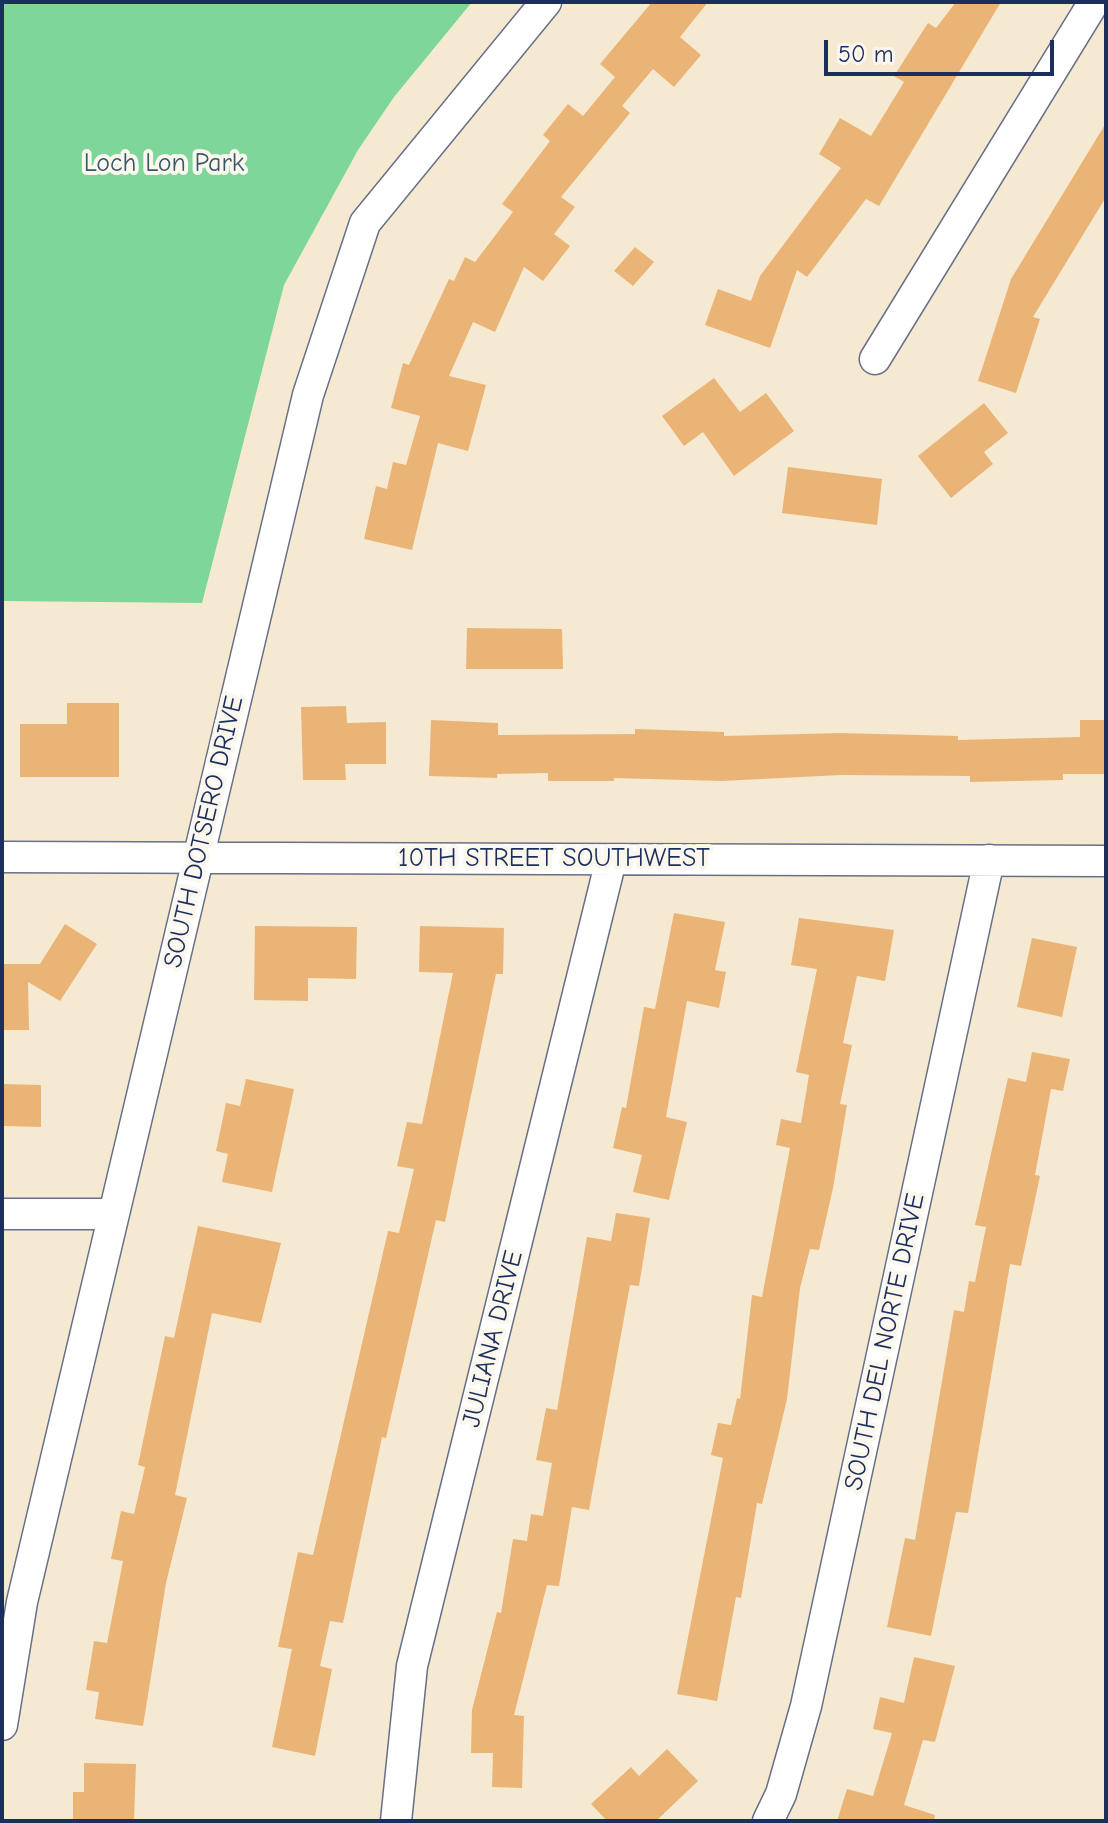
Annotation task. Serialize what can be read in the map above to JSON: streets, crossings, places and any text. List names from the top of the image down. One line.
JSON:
{"streets":{"street":["SOUTH DOTSERO DRIVE","10TH STREET SOUTHWEST","JULIANA DRIVE","SOUTH DEL NORTE DRIVE"]},"crossings":[["SOUTH DOTSERO DRIVE","10TH STREET SOUTHWEST"],["10TH STREET SOUTHWEST","JULIANA DRIVE"],["10TH STREET SOUTHWEST","SOUTH DEL NORTE DRIVE"]],"parks":["Loch Lon Park"],"scale_bar":"50 m"}
